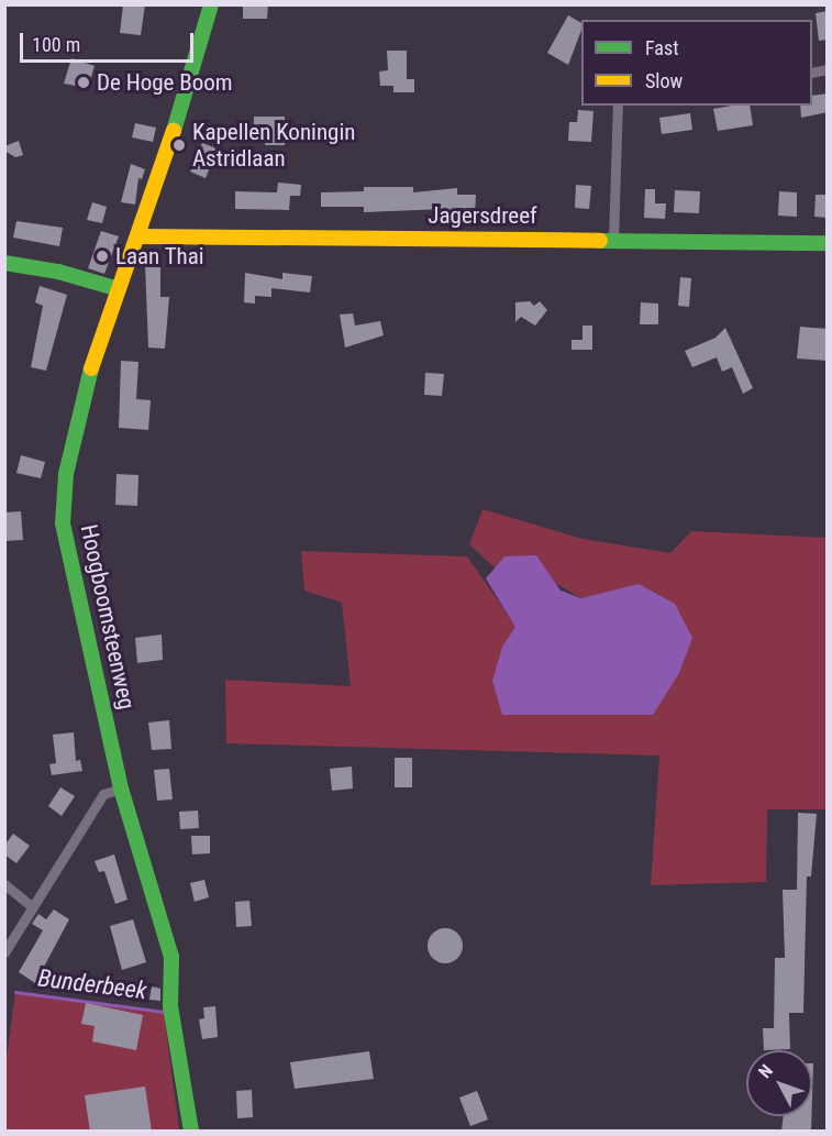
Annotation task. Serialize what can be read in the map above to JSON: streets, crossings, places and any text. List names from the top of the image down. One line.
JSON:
{"streets":{"street":["Jagersdreef","Hoogboomsteenweg"]},"crossings":[["Jagersdreef","Hoogboomsteenweg"]],"water":["Bunderbeek"],"places":["De Hoge Boom","Kapellen Koningin Astridlaan","Laan Thai"],"legend":["Fast","Slow"],"scale_bar":"100 m","north":"top left"}
